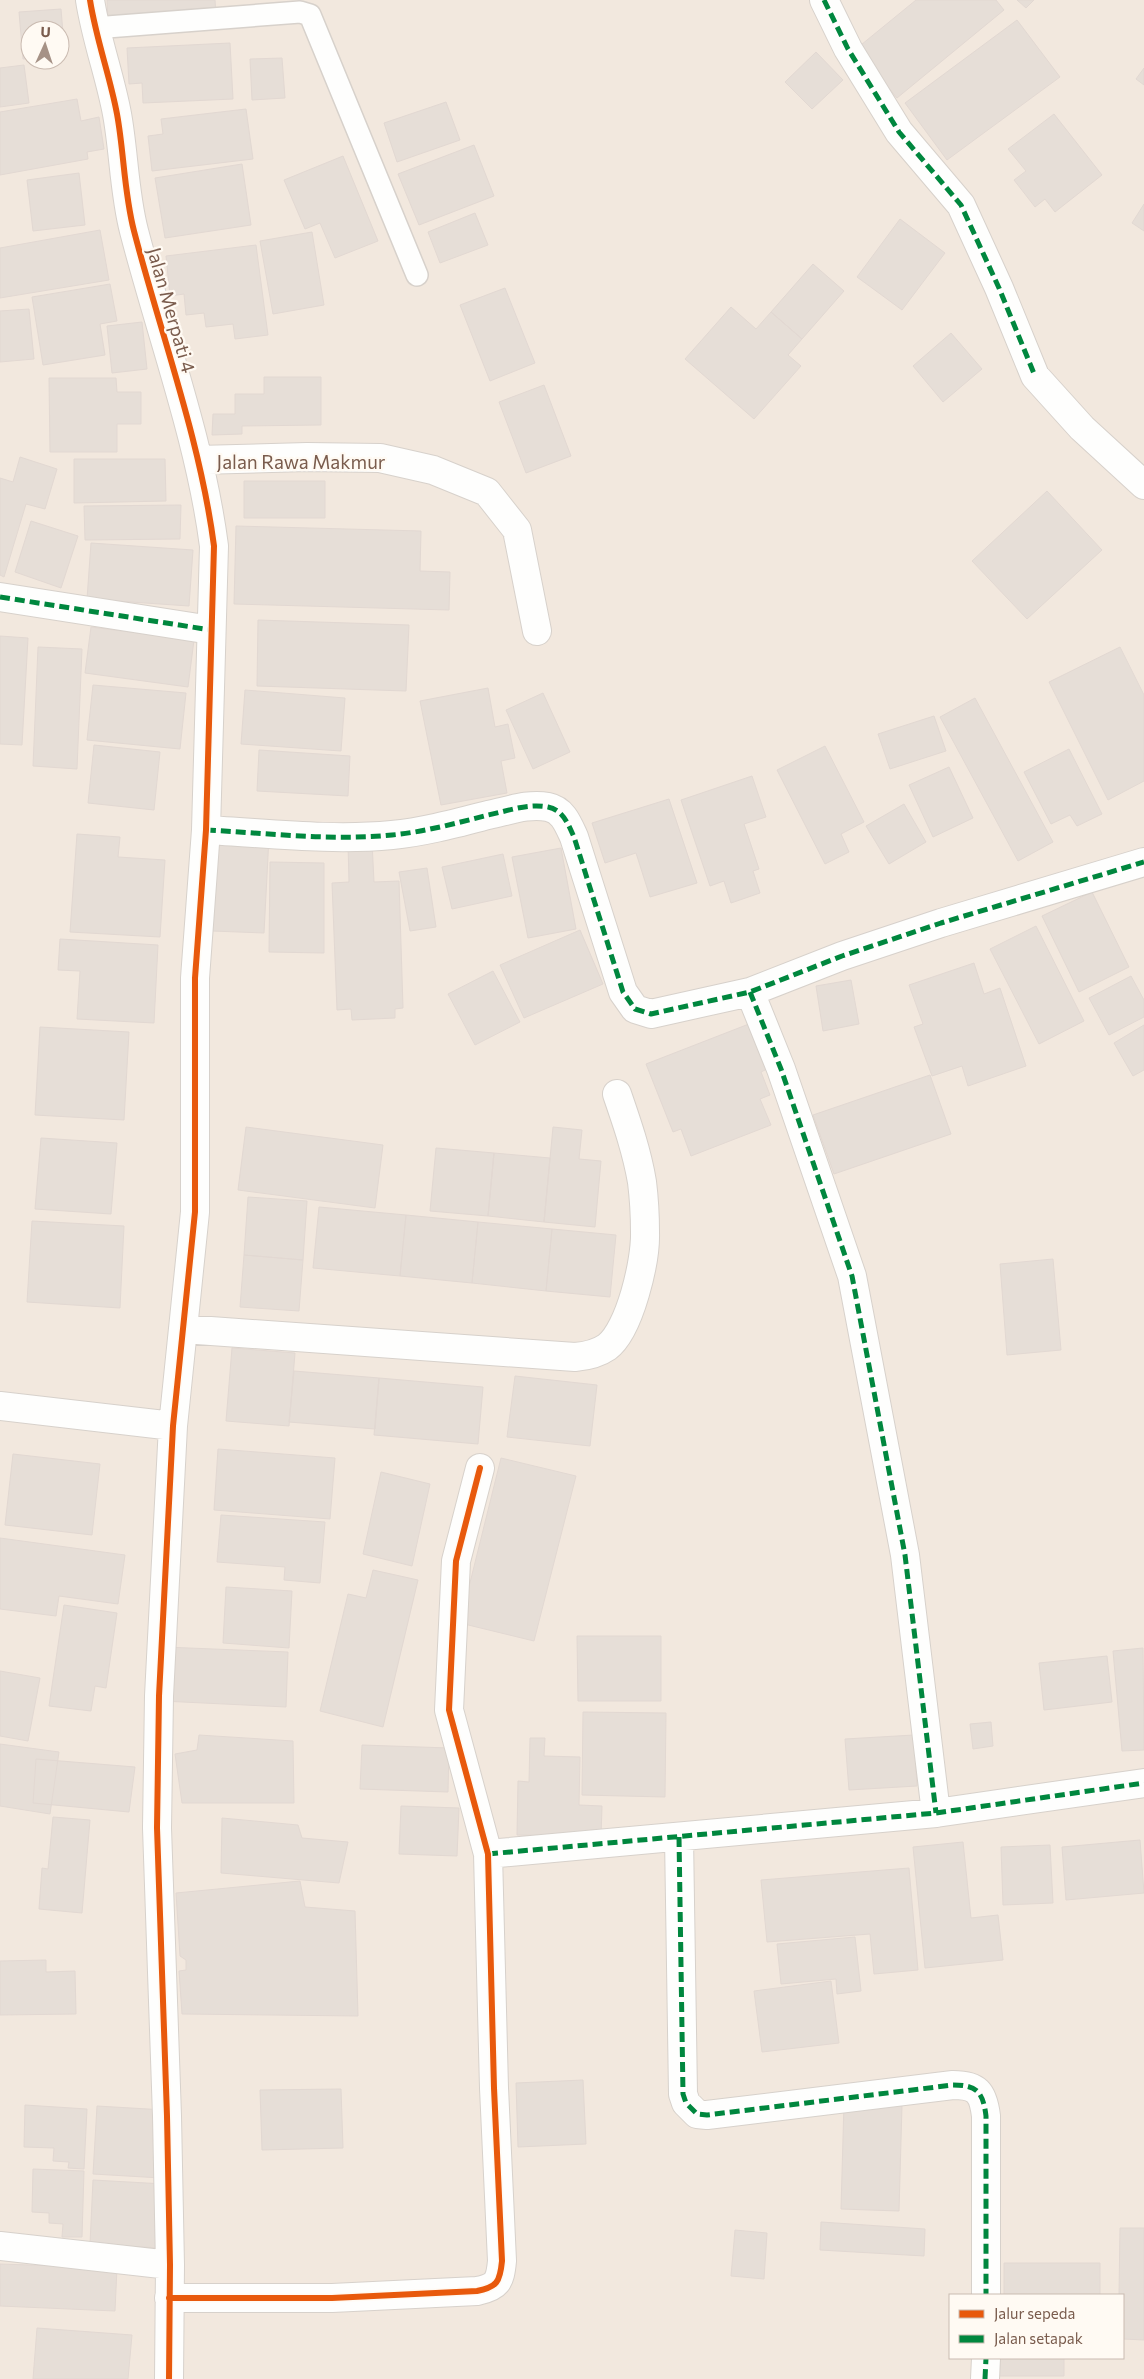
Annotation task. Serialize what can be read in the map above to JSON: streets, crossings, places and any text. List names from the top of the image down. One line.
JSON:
{"streets":{"street":["Jalan Merpati 4","Jalan Rawa Makmur"]},"crossings":[["Jalan Merpati 4","Jalan Rawa Makmur"]],"legend":["Jalur sepeda","Jalan setapak"],"north":"top"}
